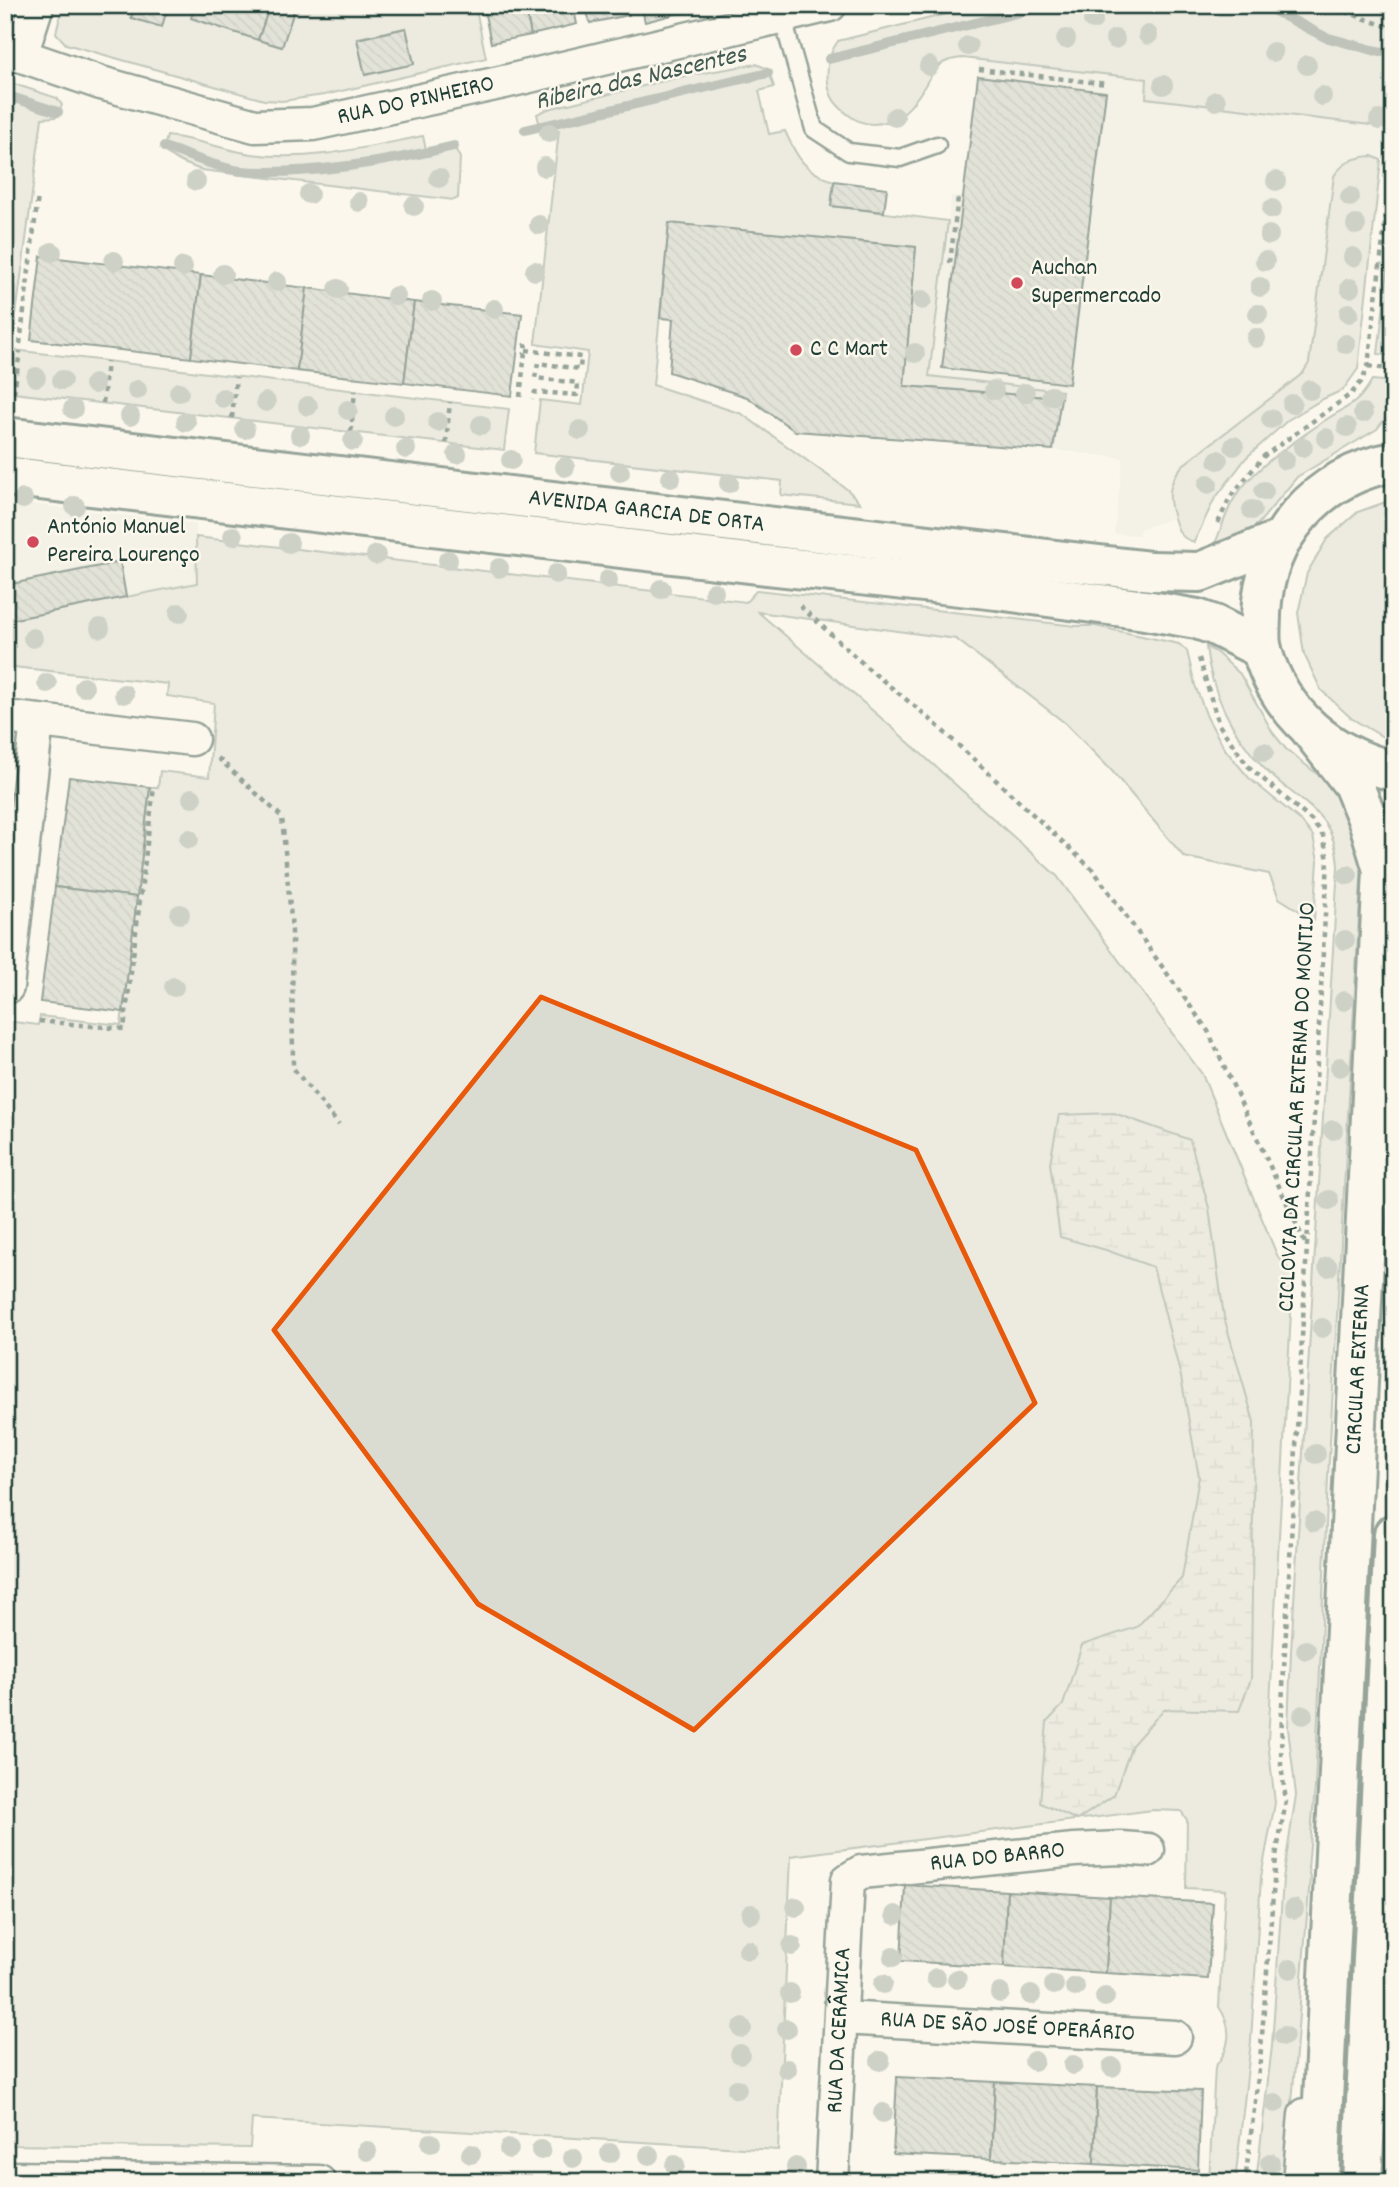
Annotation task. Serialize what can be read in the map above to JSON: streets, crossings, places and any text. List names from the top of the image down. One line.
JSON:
{"streets":{"main road":["AVENIDA GARCIA DE ORTA","CIRCULAR EXTERNA"],"street":["RUA DO PINHEIRO","RUA DO BARRO","RUA DE SÃO JOSÉ OPERÁRIO","RUA DA CERÂMICA"],"path":["CICLOVIA DA CIRCULAR EXTERNA DO MONTIJO"]},"crossings":[["AVENIDA GARCIA DE ORTA","CICLOVIA DA CIRCULAR EXTERNA DO MONTIJO"],["RUA DO BARRO","RUA DA CERÂMICA"],["RUA DE SÃO JOSÉ OPERÁRIO","RUA DA CERÂMICA"]],"water":["Ribeira das Nascentes"],"places":["Auchan Supermercado","C C Mart","António Manuel Pereira Lourenço"]}
